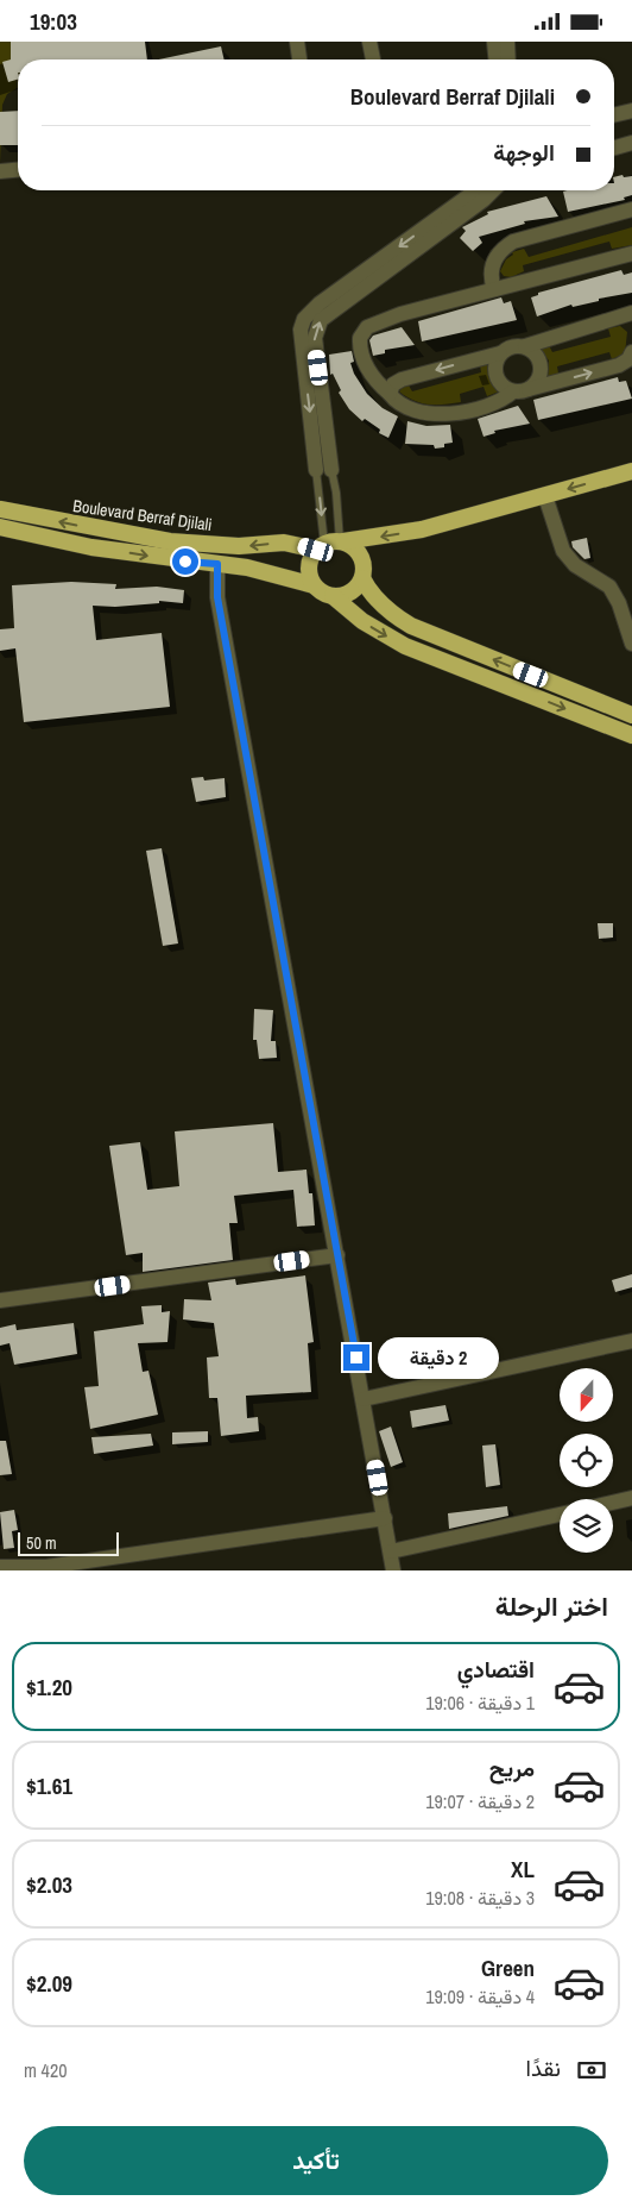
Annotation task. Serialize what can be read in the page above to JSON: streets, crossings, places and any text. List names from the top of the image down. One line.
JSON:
{"streets":{"highway":["Boulevard Berraf Djilali"]},"scale_bar":"50 m","north":"bottom","page":{"status":"19:03","banner":["Boulevard Berraf Djilali","الوجهة"],"bubble":"2 دقيقة","scale":"50 m","heading":"اختر الرحلة","list":[{"name":"اقتصادي","note":"1 دقيقة · 19:06","value":"$1.20"},{"name":"مريح","note":"2 دقيقة · 19:07","value":"$1.61"},{"name":"XL","note":"3 دقيقة · 19:08","value":"$2.03"},{"name":"Green","note":"4 دقيقة · 19:09","value":"$2.09"}],"pay":["نقدًا","420 m"],"buttons":"تأكيد"}}
